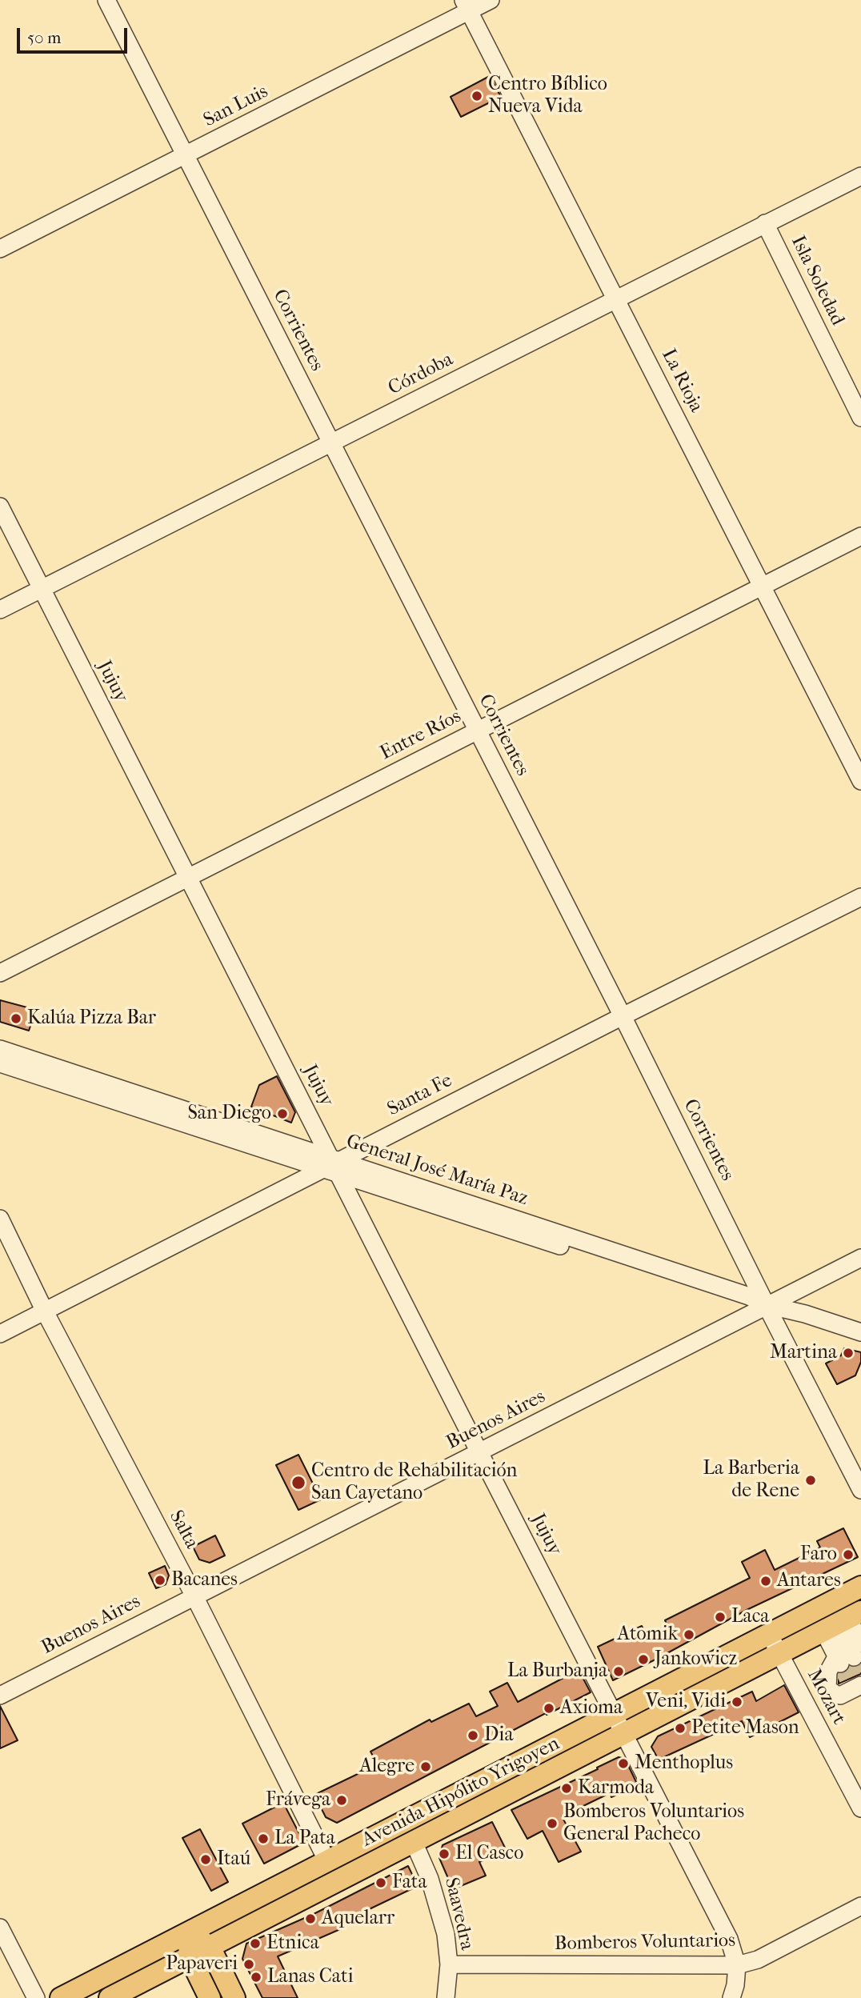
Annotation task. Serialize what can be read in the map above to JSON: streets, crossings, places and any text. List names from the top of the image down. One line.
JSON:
{"streets":{"main road":["Avenida Hipólito Yrigoyen"],"street":["San Luis","Isla Soledad","Corrientes","Córdoba","La Rioja","Jujuy","Entre Ríos","Santa Fe","General José María Paz","Buenos Aires","Salta","Mozart","Saavedra","Bomberos Voluntarios"]},"crossings":[["San Luis","Corrientes"],["San Luis","La Rioja"],["Isla Soledad","Córdoba"],["Corrientes","Córdoba"],["Corrientes","Entre Ríos"],["Corrientes","Santa Fe"],["Corrientes","General José María Paz"],["Corrientes","Buenos Aires"],["Córdoba","La Rioja"],["Córdoba","Jujuy"],["La Rioja","Entre Ríos"],["Jujuy","Entre Ríos"],["Jujuy","Santa Fe"],["Jujuy","General José María Paz"],["Jujuy","Buenos Aires"],["Jujuy","Avenida Hipólito Yrigoyen"],["Jujuy","Bomberos Voluntarios"],["Santa Fe","General José María Paz"],["Santa Fe","Salta"],["General José María Paz","Buenos Aires"],["Buenos Aires","Salta"],["Salta","Avenida Hipólito Yrigoyen"],["Mozart","Avenida Hipólito Yrigoyen"],["Avenida Hipólito Yrigoyen","Saavedra"],["Saavedra","Bomberos Voluntarios"]],"places":["Centro Bíblico Nueva Vida","Kalúa Pizza Bar","San Diego","Martina","La Barberia de Rene","Centro de Rehabilitación San Cayetano","Faro","Bacanes","Antares","Laca","Atomik","Jankowicz","La Burbanja","Veni, Vidi","Axioma","Petite Mason","Dia","Menthoplus","Alegre","Karmoda","Frávega","Bomberos Voluntarios General Pacheco","La Pata","El Casco","Itaú","Fata","Aquelarr","Etnica","Papaveri","Lanas Cati"],"scale_bar":"50 m"}
